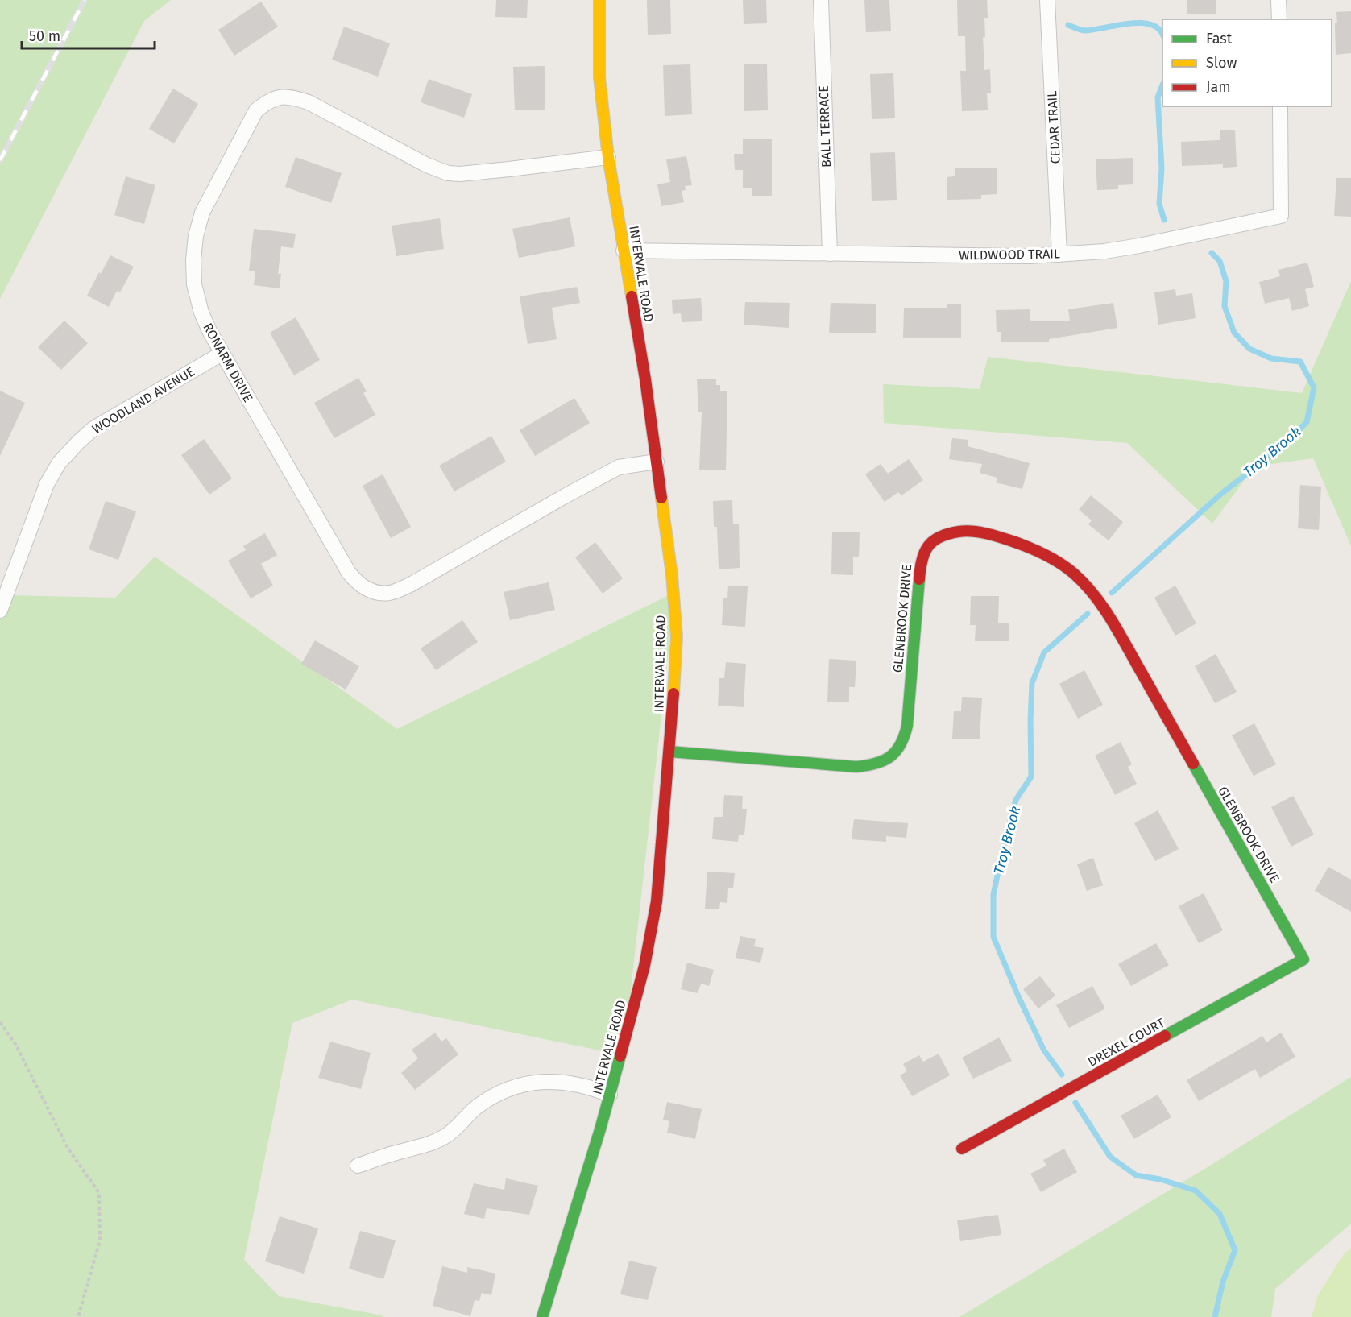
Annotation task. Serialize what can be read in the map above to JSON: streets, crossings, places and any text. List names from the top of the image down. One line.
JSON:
{"streets":{"street":["BALL TERRACE","CEDAR TRAIL","WILDWOOD TRAIL","INTERVALE ROAD","RONARM DRIVE","WOODLAND AVENUE","GLENBROOK DRIVE","DREXEL COURT"]},"crossings":[["BALL TERRACE","WILDWOOD TRAIL"],["CEDAR TRAIL","WILDWOOD TRAIL"],["WILDWOOD TRAIL","INTERVALE ROAD"],["INTERVALE ROAD","RONARM DRIVE"],["INTERVALE ROAD","GLENBROOK DRIVE"],["RONARM DRIVE","WOODLAND AVENUE"],["GLENBROOK DRIVE","DREXEL COURT"]],"water":["Troy Brook"],"legend":["Fast","Slow","Jam"],"scale_bar":"50 m"}
